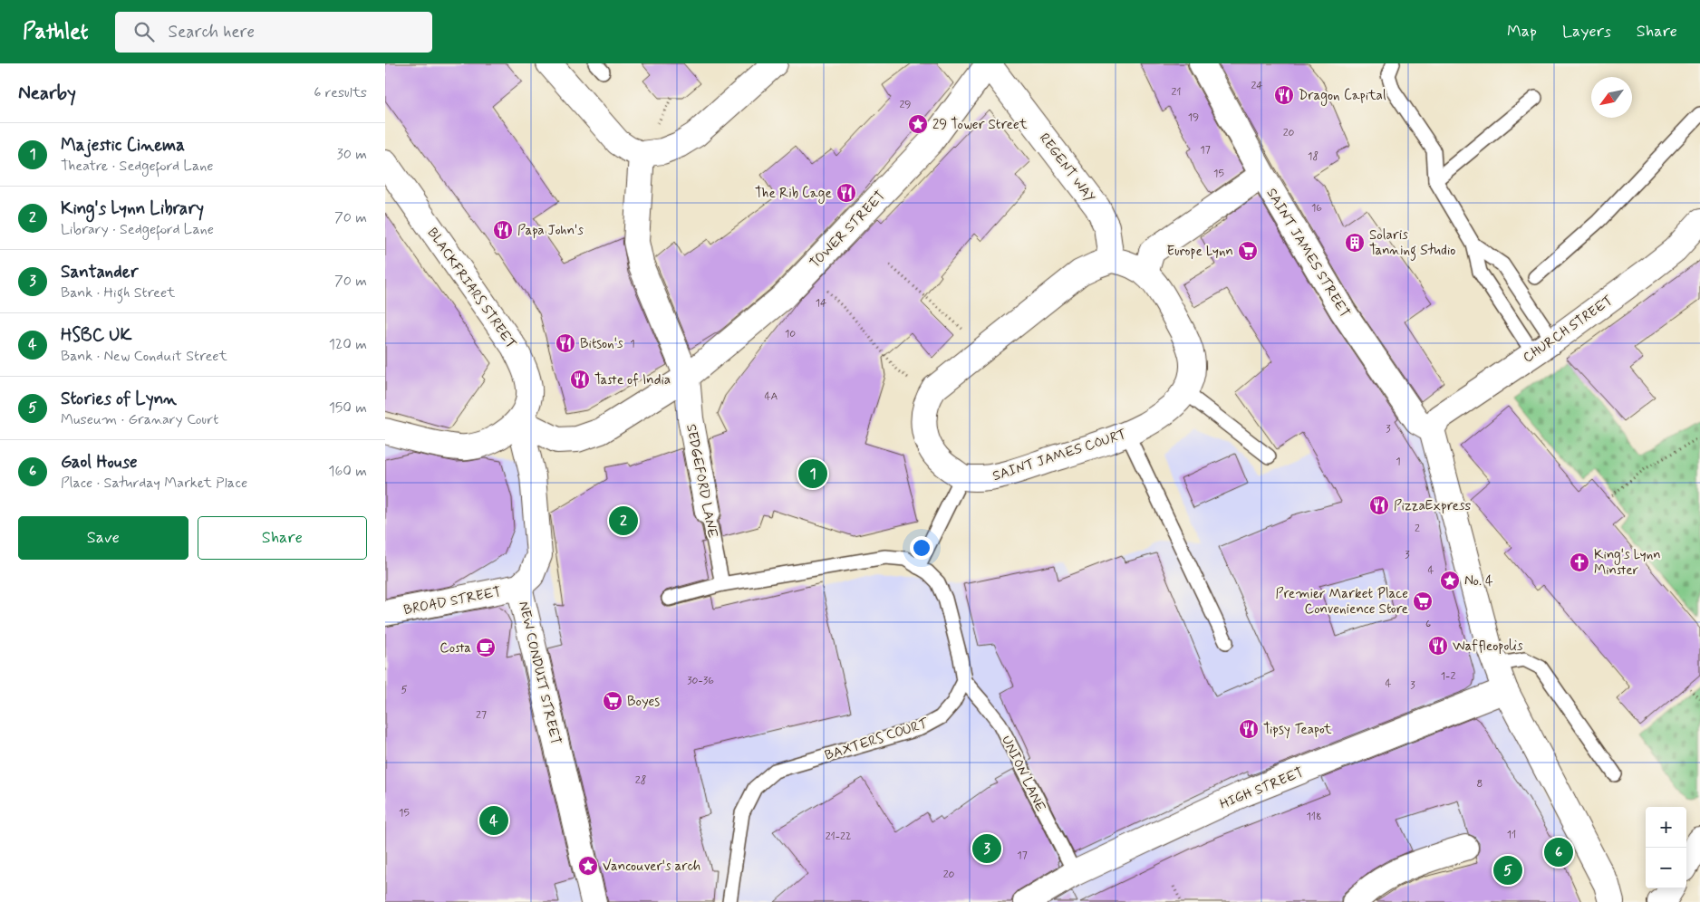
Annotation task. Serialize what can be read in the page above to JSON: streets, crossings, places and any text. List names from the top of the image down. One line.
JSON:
{"streets":{"street":["REGENT WAY","TOWER STREET","SAINT JAMES STREET","BLACKFRIARS STREET","CHURCH STREET","SAINT JAMES COURT","SEDGEFORD LANE","BROAD STREET","NEW CONDUIT STREET","HIGH STREET"],"lane":["BAXTERS COURT","UNION LANE"]},"crossings":[["REGENT WAY","TOWER STREET"],["REGENT WAY","SAINT JAMES COURT"],["TOWER STREET","BLACKFRIARS STREET"],["TOWER STREET","SEDGEFORD LANE"],["TOWER STREET","NEW CONDUIT STREET"],["SAINT JAMES STREET","CHURCH STREET"],["BLACKFRIARS STREET","NEW CONDUIT STREET"],["BROAD STREET","NEW CONDUIT STREET"],["BAXTERS COURT","UNION LANE"],["UNION LANE","HIGH STREET"]],"places":{"restaurant":["Dragon Capital","The Rib Cage","Papa John's","Bitson's","Taste of India","PizzaExpress","Waffleopolis","Tipsy Teapot"],"place":["29 Tower Street","No. 4","Vancouver's arch"],"building":["Solaris Tanning Studio"],"supermarket":["Europe Lynn","Premier Market Place Convenience Store","Boyes"],"church":["King's Lynn Minster"],"cafe":["Costa"]},"house_numbers":["24","21","29","19","20","17","18","15","16","14","10","1","4A","3","1","2","3","4","6","1-2","30-36","4","3","5","27","28","8","15","118","11","21-22","17","20"],"north":"bottom left","page":{"header":"Pathlet","search":"Search here","nav":["Map","Layers","Share"],"heading":["Nearby","6 results"],"list":[{"mark":"1","name":"Majestic Cinema","note":"Theatre · Sedgeford Lane","value":"30 m"},{"mark":"2","name":"King's Lynn Library","note":"Library · Sedgeford Lane","value":"70 m"},{"mark":"3","name":"Santander","note":"Bank · High Street","value":"70 m"},{"mark":"4","name":"HSBC UK","note":"Bank · New Conduit Street","value":"120 m"},{"mark":"5","name":"Stories of Lynn","note":"Museum · Granary Court","value":"150 m"},{"mark":"6","name":"Gaol House","note":"Place · Saturday Market Place","value":"160 m"}],"pins":["1","2","4","3","6","5"],"buttons":["Save","Share"],"map_buttons":["+","−"]}}
